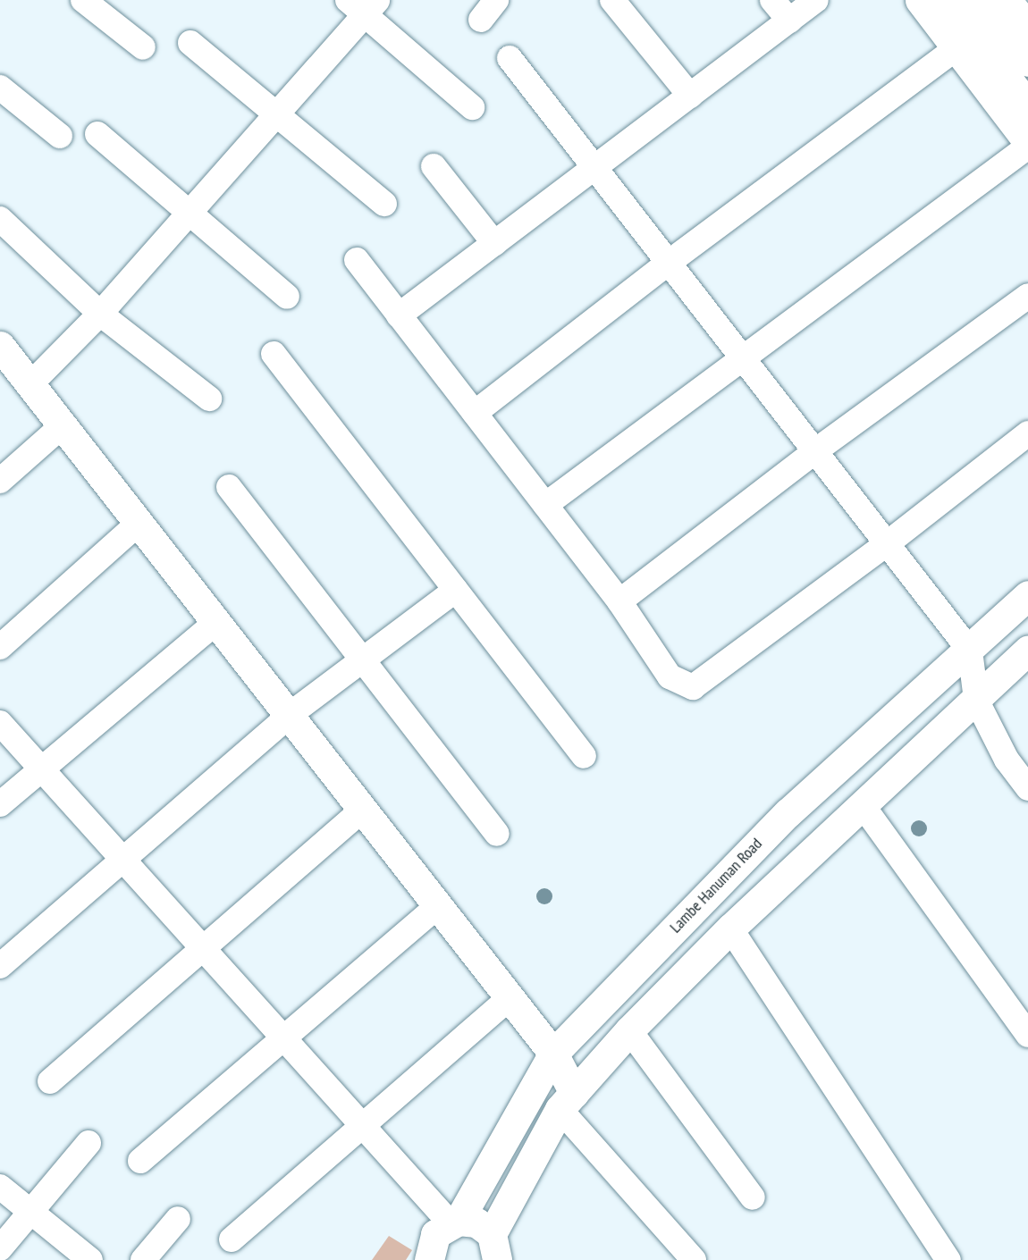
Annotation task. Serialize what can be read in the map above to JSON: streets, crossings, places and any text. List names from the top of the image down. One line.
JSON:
{"streets":{"main road":["Lambe Hanuman Road"]}}
